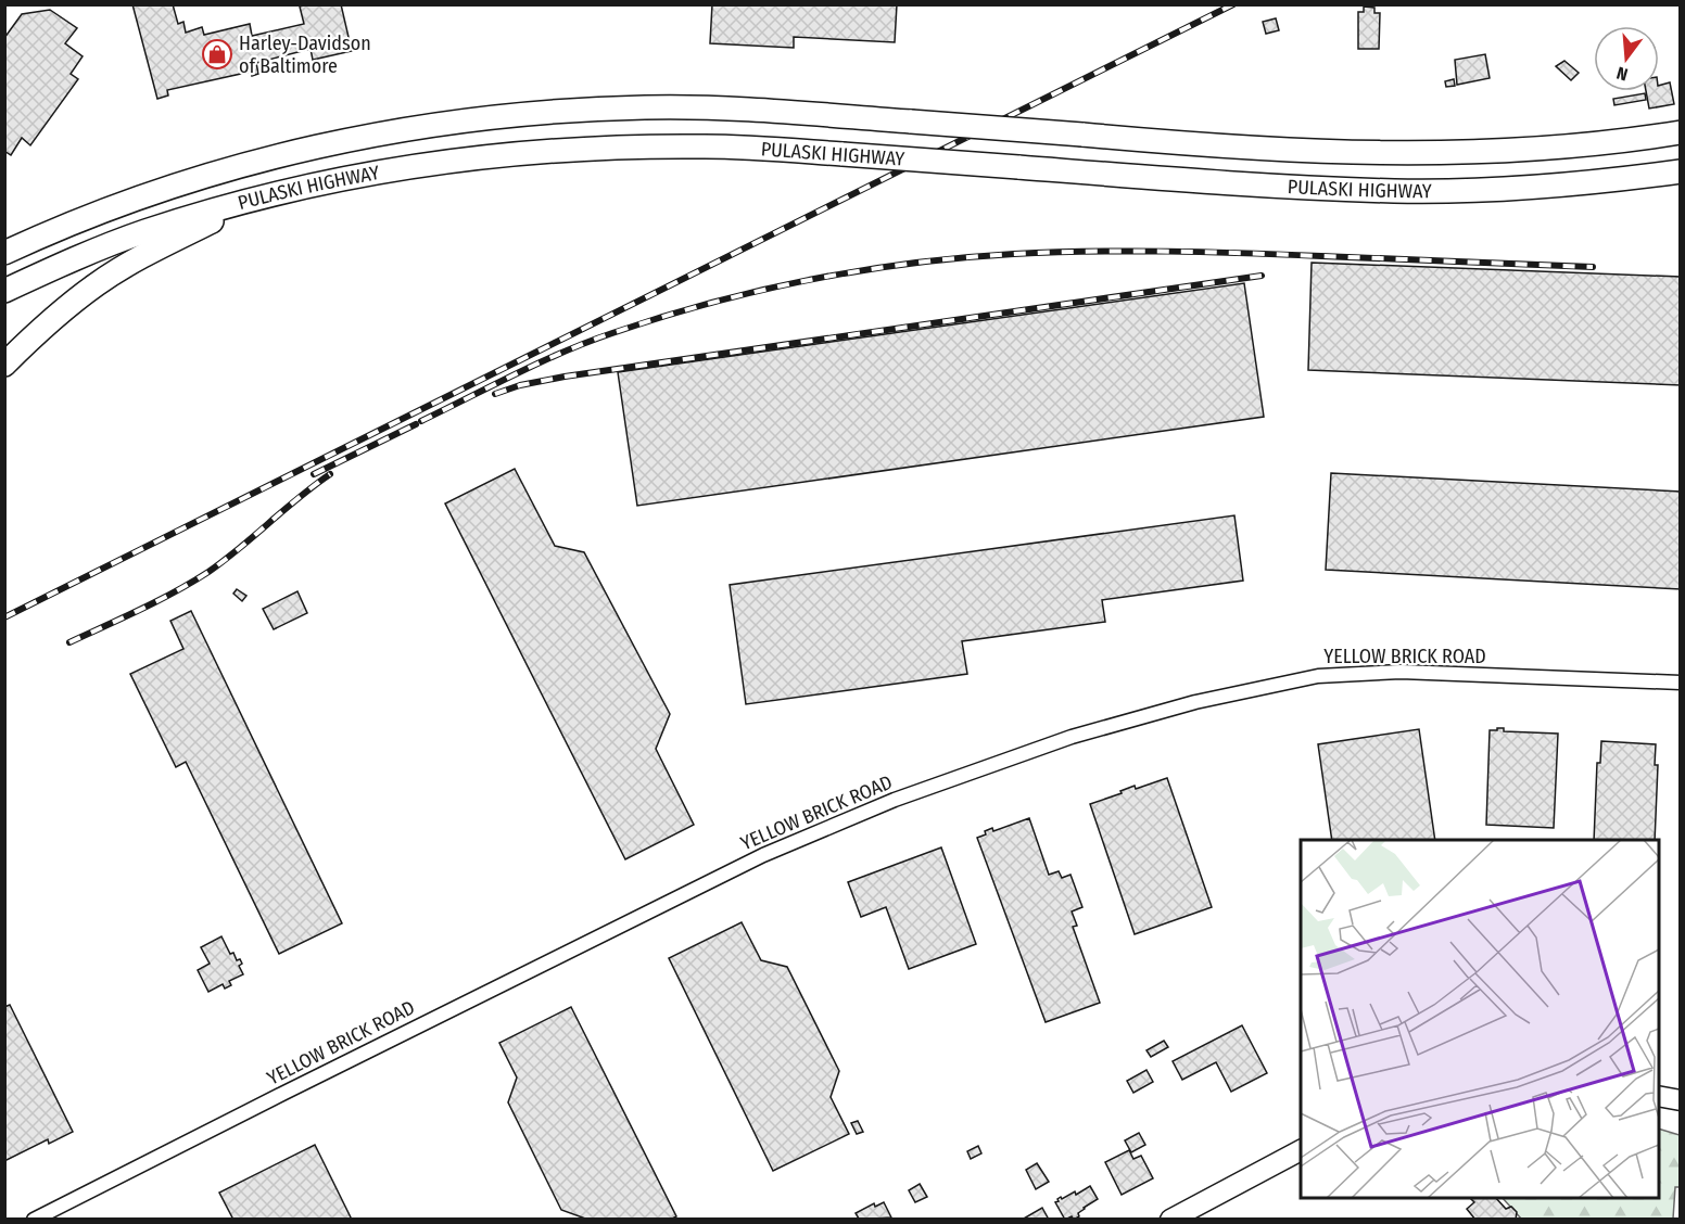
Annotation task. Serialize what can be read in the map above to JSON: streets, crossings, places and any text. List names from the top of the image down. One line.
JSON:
{"streets":{"highway":["PULASKI HIGHWAY"],"street":["YELLOW BRICK ROAD"]},"places":{"shop":["Harley-Davidson of Baltimore"]},"north":"bottom"}
